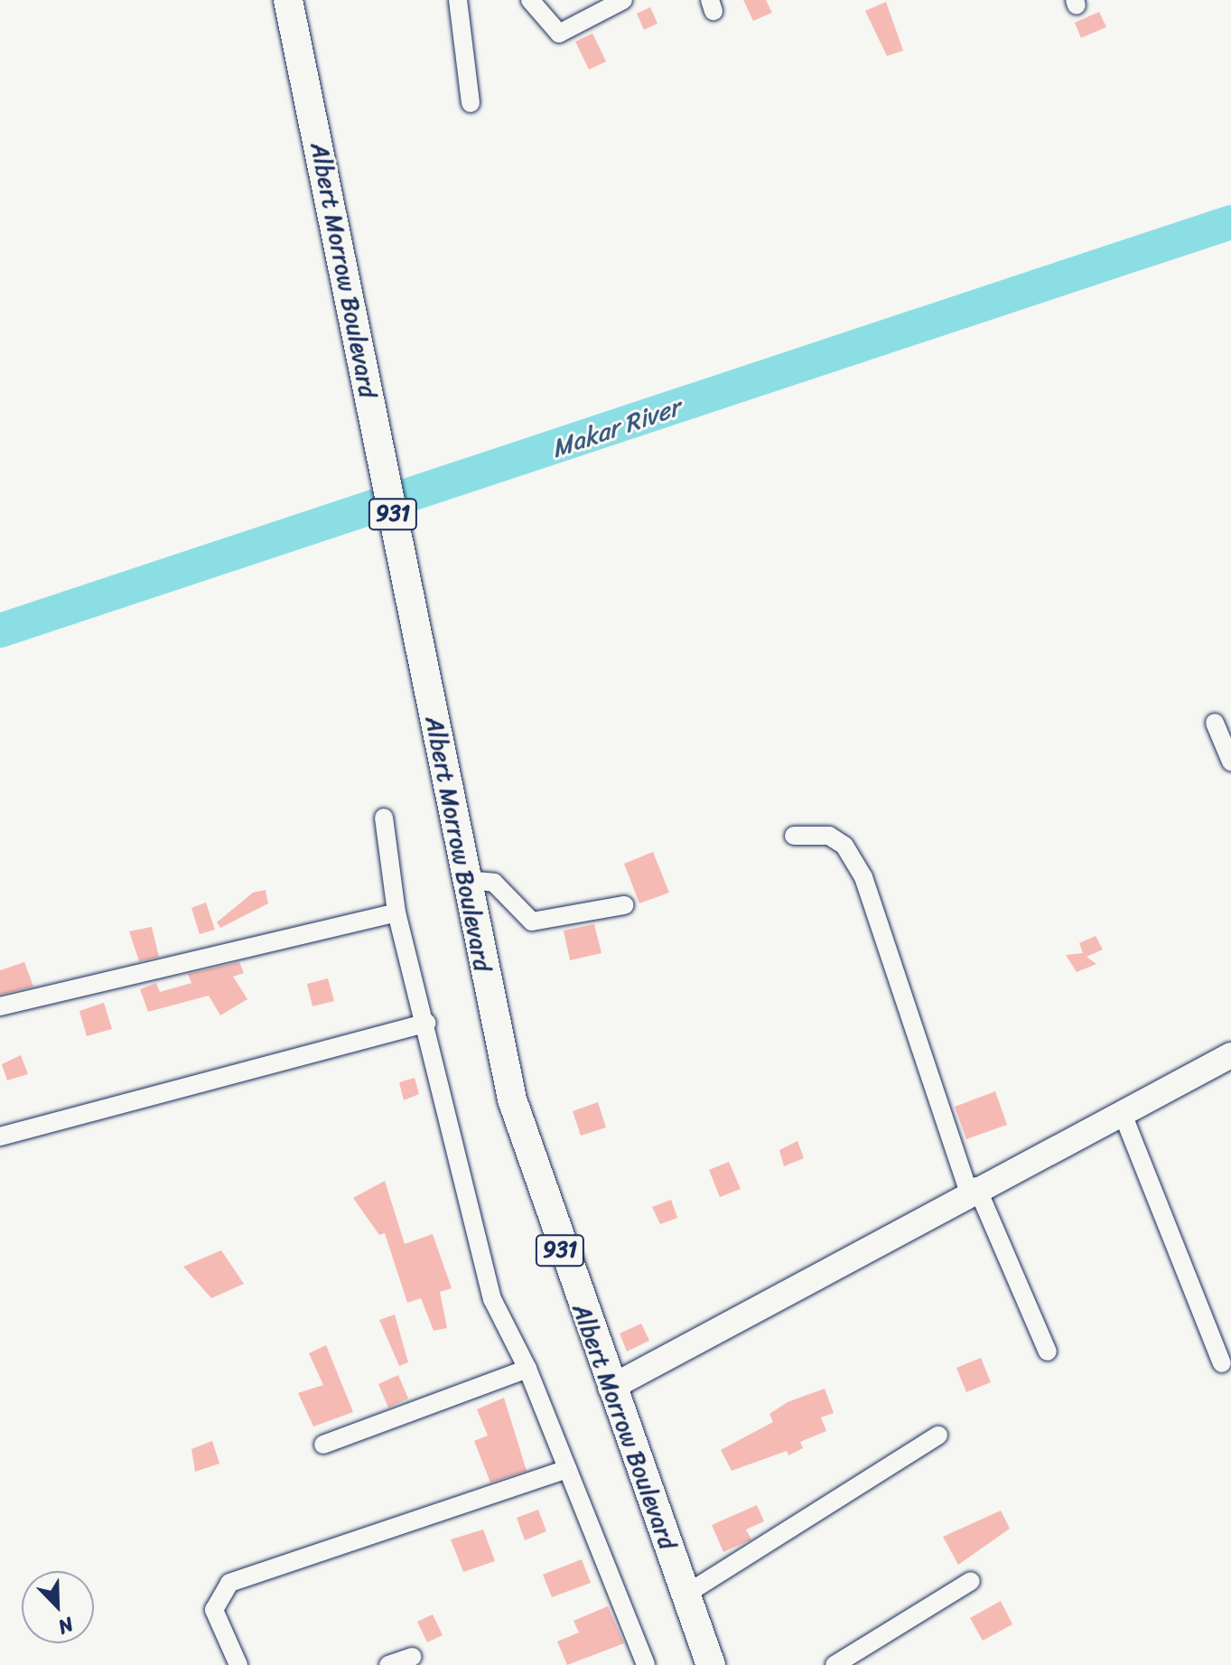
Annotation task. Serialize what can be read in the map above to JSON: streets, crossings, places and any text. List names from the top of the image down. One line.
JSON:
{"streets":{"main road":["Albert Morrow Boulevard","931"]},"water":["Makar River"],"north":"bottom right"}
